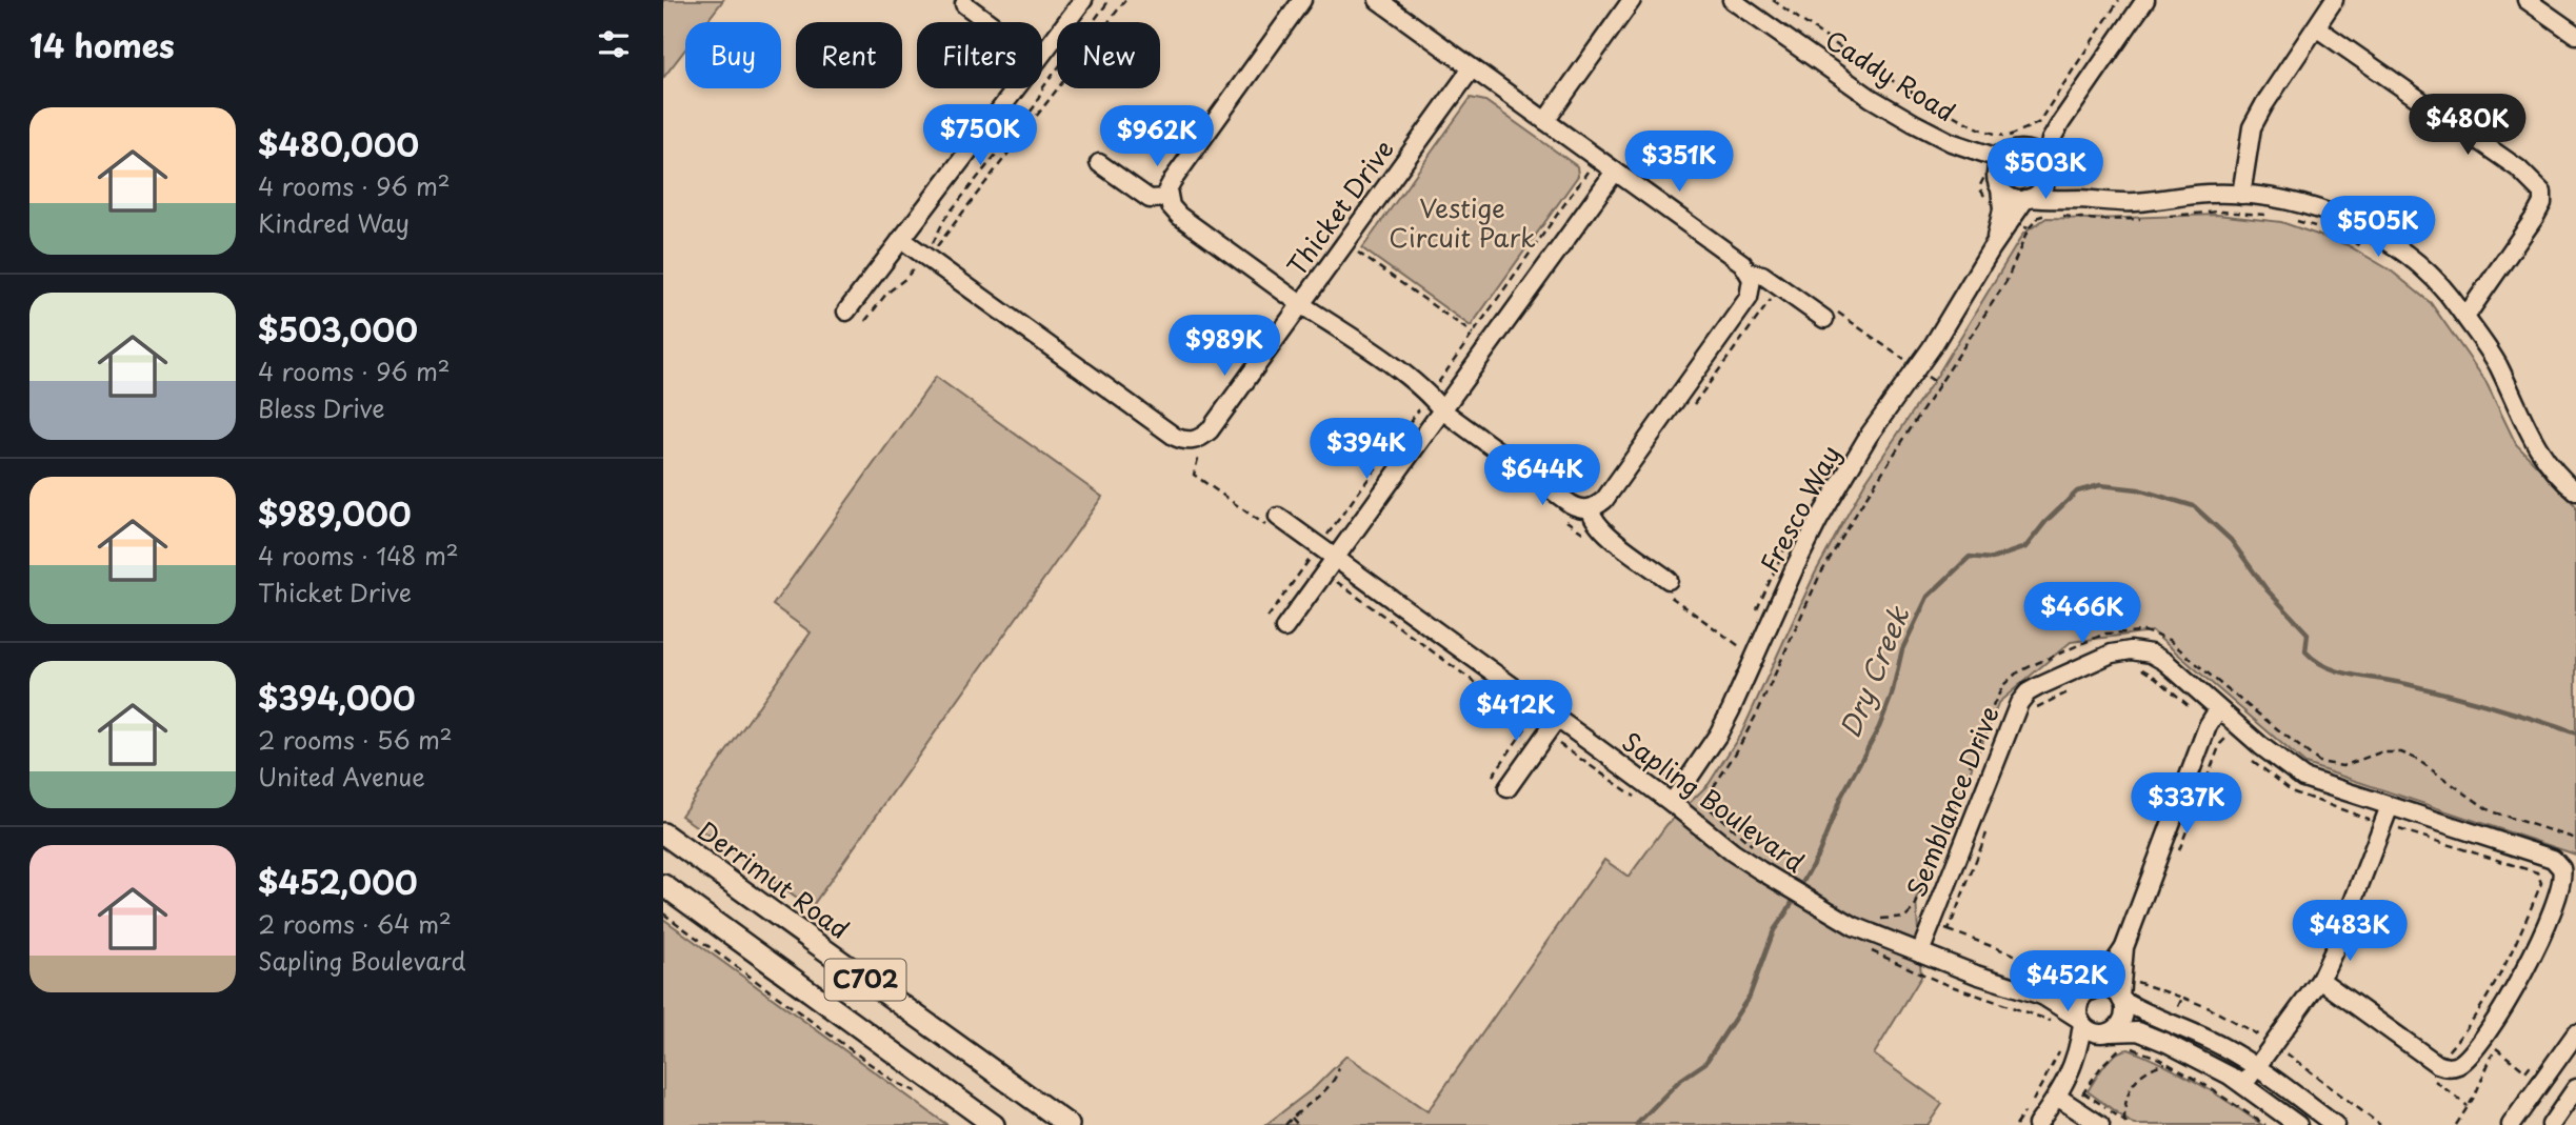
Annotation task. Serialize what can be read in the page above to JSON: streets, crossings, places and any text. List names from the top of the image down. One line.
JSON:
{"streets":{"main road":["Derrimut Road","C702"],"street":["Caddy Road","Thicket Drive","Fresco Way","Semblance Drive","Sapling Boulevard"]},"crossings":[["Caddy Road","Fresco Way"],["Fresco Way","Sapling Boulevard"],["Semblance Drive","Sapling Boulevard"]],"water":["Dry Creek"],"parks":["Vestige Circuit Park"],"page":{"heading":"14 homes","chip":["Buy","Rent","Filters","New"],"list":[{"name":"$480,000","note":"4 rooms · 96 m² · Kindred Way"},{"name":"$503,000","note":"4 rooms · 96 m² · Bless Drive"},{"name":"$989,000","note":"4 rooms · 148 m² · Thicket Drive"},{"name":"$394,000","note":"2 rooms · 56 m² · United Avenue"},{"name":"$452,000","note":"2 rooms · 64 m² · Sapling Boulevard"}],"price":["$480K","$750K","$962K","$351K","$503K","$505K","$989K","$394K","$644K","$466K","$412K","$337K","$483K","$452K"]}}
